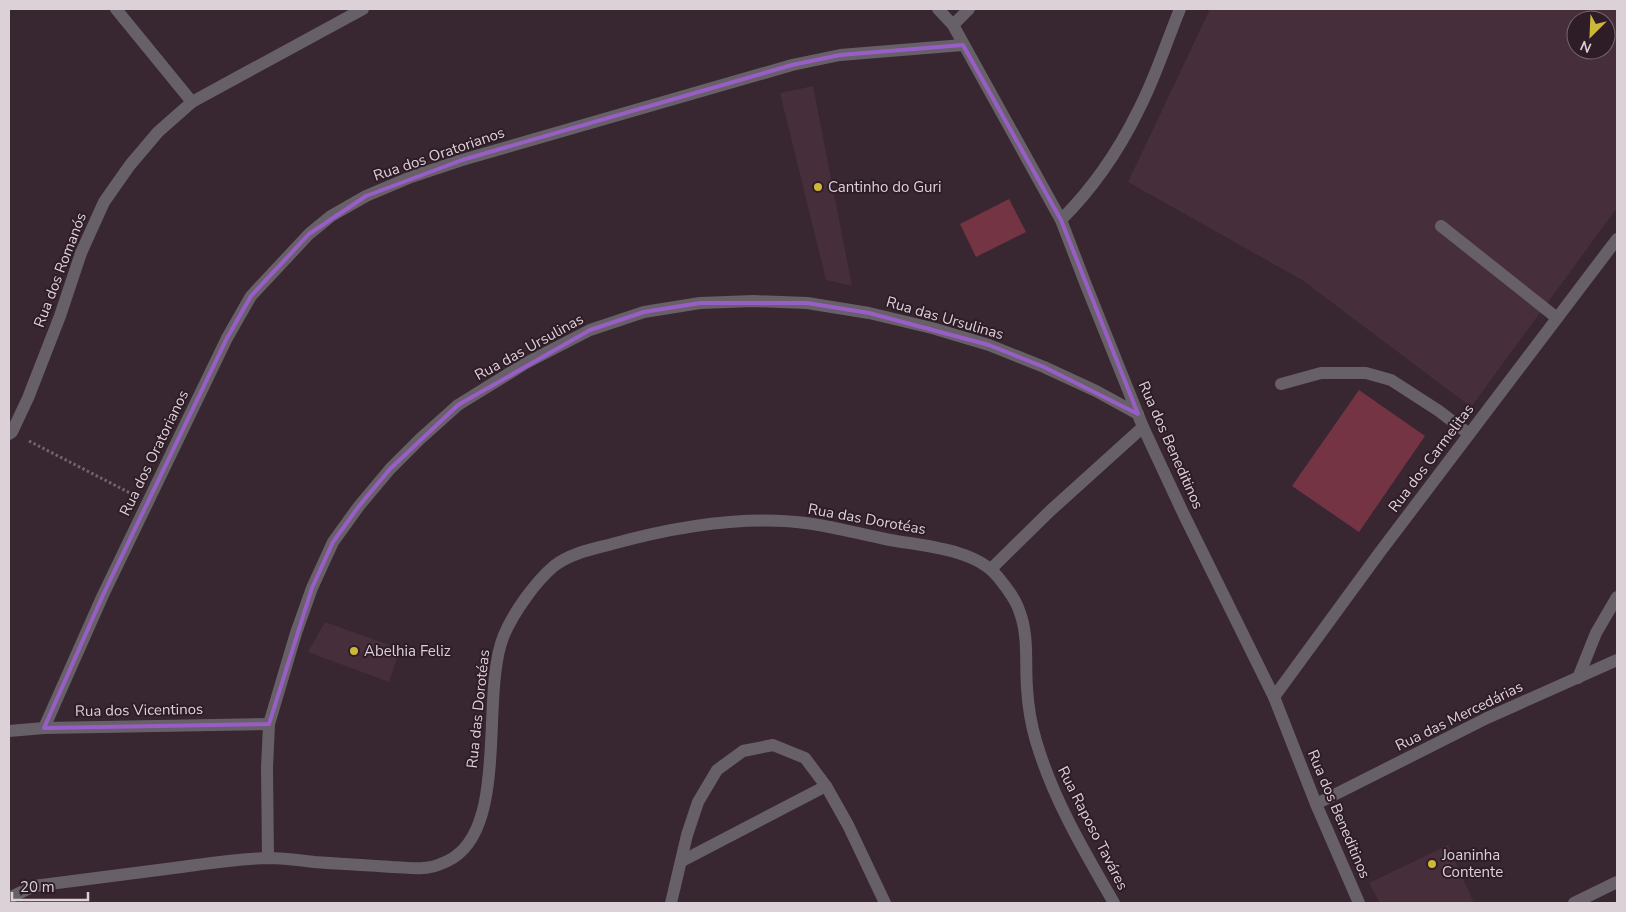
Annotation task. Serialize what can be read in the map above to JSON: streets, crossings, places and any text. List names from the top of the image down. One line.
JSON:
{"streets":{"street":["Rua dos Oratorianos","Rua dos Romanós","Rua das Ursulinas","Rua dos Beneditinos","Rua dos Carmelitas","Rua das Dorotéas","Rua dos Vicentinos","Rua das Mercedárias","Rua Raposo Taváres"]},"crossings":[["Rua dos Oratorianos","Rua dos Beneditinos"],["Rua dos Oratorianos","Rua dos Vicentinos"],["Rua das Ursulinas","Rua dos Beneditinos"],["Rua das Ursulinas","Rua das Dorotéas"],["Rua das Ursulinas","Rua dos Vicentinos"],["Rua dos Beneditinos","Rua dos Carmelitas"],["Rua dos Beneditinos","Rua das Mercedárias"],["Rua das Dorotéas","Rua Raposo Taváres"]],"places":["Cantinho do Guri","Abelhia Feliz","Joaninha Contente"],"scale_bar":"20 m","north":"bottom left"}
